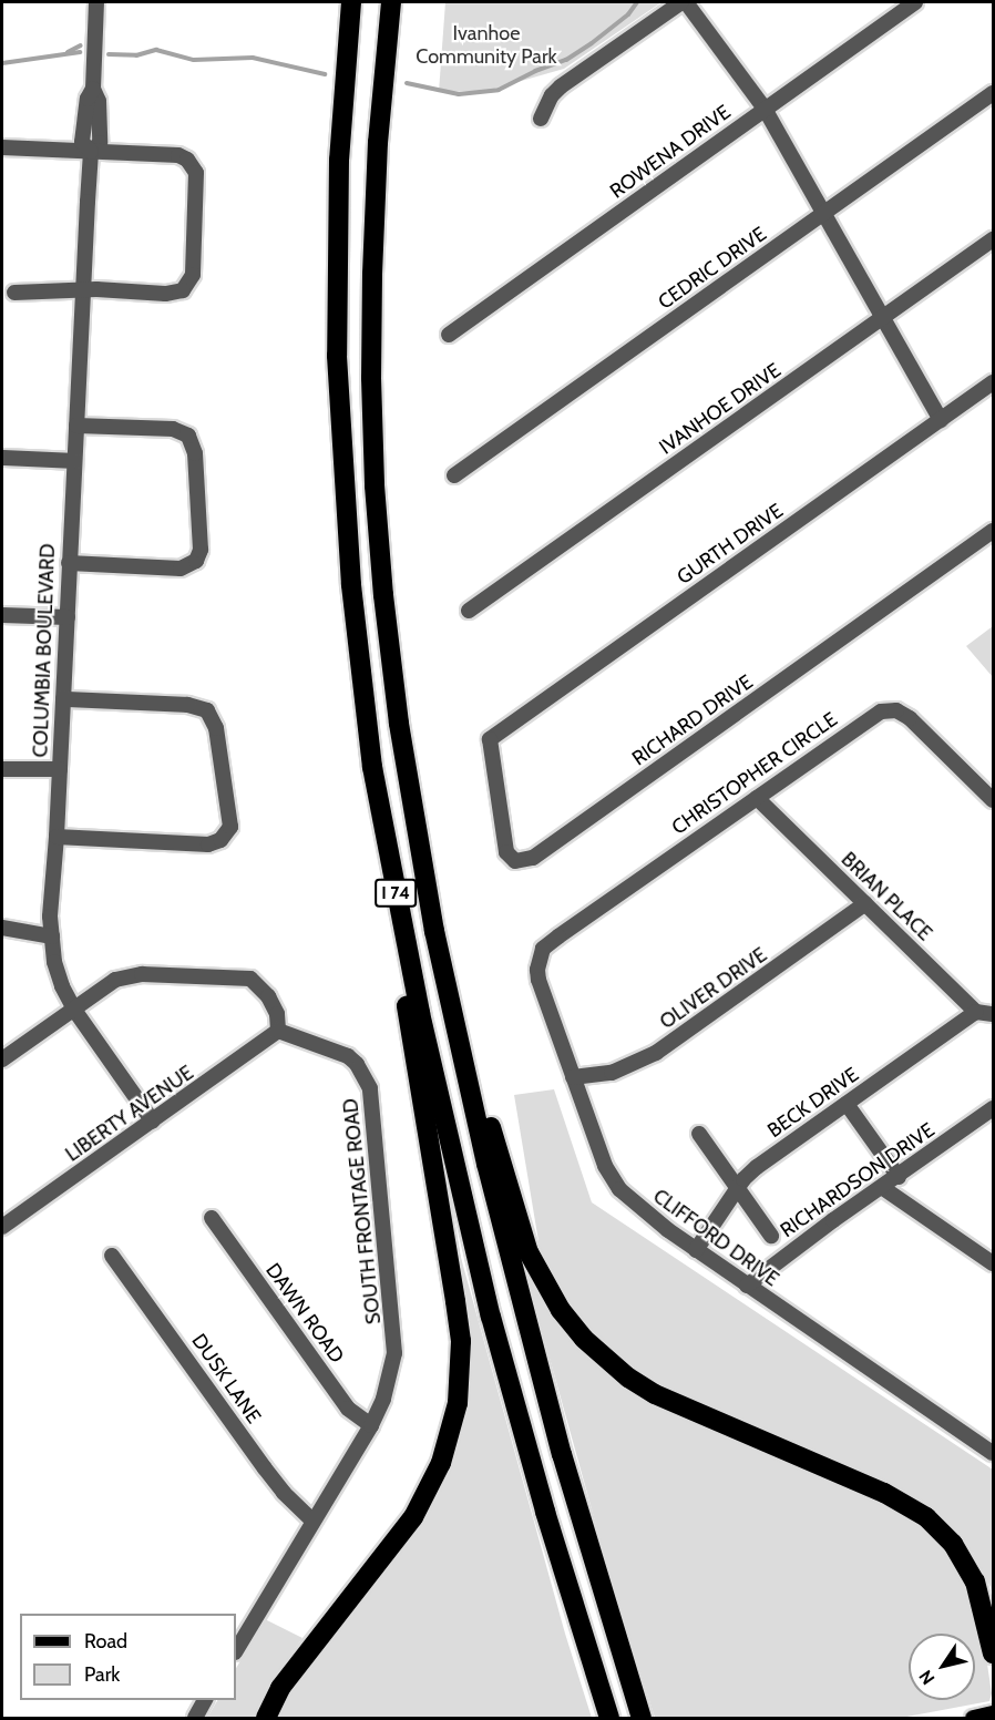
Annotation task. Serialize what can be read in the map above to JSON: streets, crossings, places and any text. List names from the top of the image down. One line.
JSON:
{"streets":{"highway":["I 74"],"street":["ROWENA DRIVE","CEDRIC DRIVE","IVANHOE DRIVE","GURTH DRIVE","COLUMBIA BOULEVARD","RICHARD DRIVE","CHRISTOPHER CIRCLE","BRIAN PLACE","OLIVER DRIVE","BECK DRIVE","LIBERTY AVENUE","RICHARDSON DRIVE","SOUTH FRONTAGE ROAD","CLIFFORD DRIVE","DAWN ROAD","DUSK LANE"]},"crossings":[["GURTH DRIVE","RICHARD DRIVE"],["COLUMBIA BOULEVARD","LIBERTY AVENUE"],["CHRISTOPHER CIRCLE","BRIAN PLACE"],["CHRISTOPHER CIRCLE","CLIFFORD DRIVE"],["BRIAN PLACE","OLIVER DRIVE"],["BRIAN PLACE","BECK DRIVE"],["OLIVER DRIVE","CLIFFORD DRIVE"],["BECK DRIVE","CLIFFORD DRIVE"],["LIBERTY AVENUE","SOUTH FRONTAGE ROAD"],["RICHARDSON DRIVE","CLIFFORD DRIVE"],["SOUTH FRONTAGE ROAD","DAWN ROAD"],["SOUTH FRONTAGE ROAD","DUSK LANE"]],"parks":["Ivanhoe Community Park"],"legend":["Road","Park"],"north":"bottom left"}
